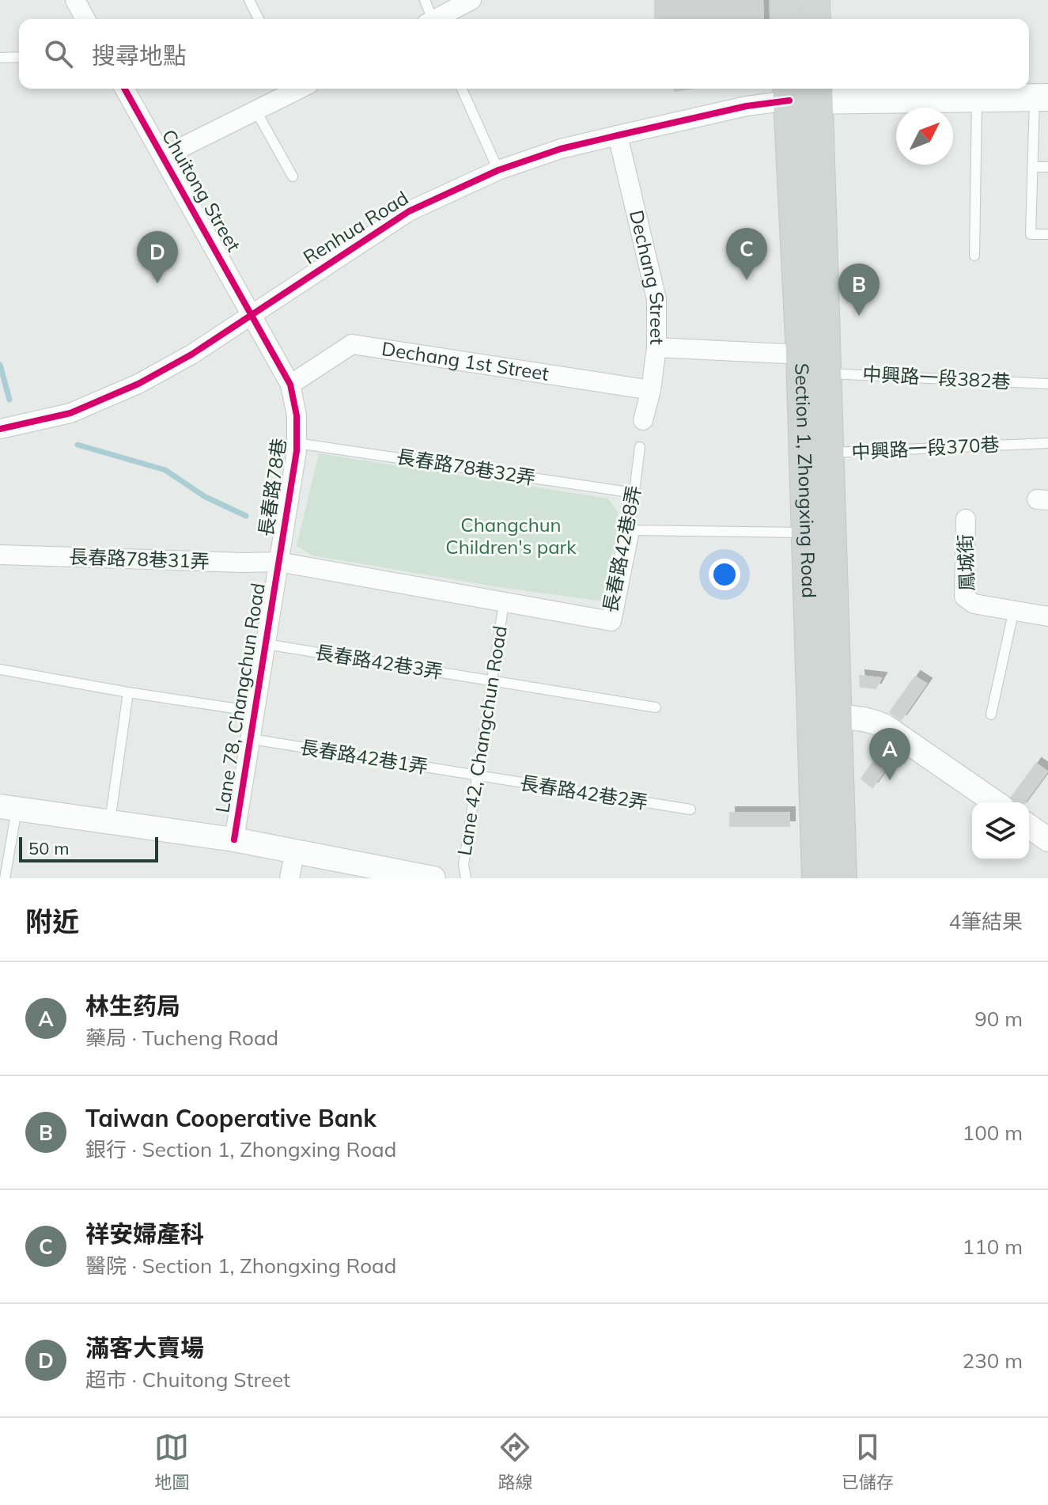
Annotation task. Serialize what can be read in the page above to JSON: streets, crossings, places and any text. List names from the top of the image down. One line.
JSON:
{"streets":{"main road":["Renhua Road","Section 1, Zhongxing Road"],"street":["Chuitong Street","Dechang Street","Dechang 1st Street","長春路78巷","長春路42巷8弄","長春路78巷31弄","鳳城街","Lane 78, Changchun Road"],"lane":["中興路一段382巷","中興路一段370巷","長春路78巷32弄","長春路42巷3弄","Lane 42, Changchun Road","長春路42巷1弄","長春路42巷2弄"]},"crossings":[["Chuitong Street","Renhua Road"],["Chuitong Street","長春路78巷"],["Renhua Road","Dechang Street"],["Renhua Road","Section 1, Zhongxing Road"],["Renhua Road","長春路78巷"],["Dechang Street","Dechang 1st Street"],["Dechang 1st Street","長春路78巷"],["中興路一段382巷","Section 1, Zhongxing Road"],["中興路一段370巷","Section 1, Zhongxing Road"],["長春路78巷32弄","長春路78巷"],["長春路78巷32弄","長春路42巷8弄"],["長春路78巷","長春路78巷31弄"],["長春路78巷","Lane 78, Changchun Road"],["長春路42巷8弄","長春路78巷31弄"],["長春路42巷8弄","Lane 42, Changchun Road"],["長春路78巷31弄","Lane 78, Changchun Road"],["長春路78巷31弄","Lane 42, Changchun Road"],["長春路42巷3弄","Lane 78, Changchun Road"],["長春路42巷3弄","Lane 42, Changchun Road"],["Lane 78, Changchun Road","長春路42巷1弄"],["Lane 42, Changchun Road","長春路42巷1弄"],["Lane 42, Changchun Road","長春路42巷2弄"],["長春路42巷1弄","長春路42巷2弄"]],"parks":["Changchun Children's park"],"scale_bar":"50 m","north":"top right","page":{"search":"搜尋地點","pins":["C","D","B","A"],"scale":"50 m","heading":["附近","4筆結果"],"list":[{"mark":"A","name":"林生药局","note":"藥局 · Tucheng Road","value":"90 m"},{"mark":"B","name":"Taiwan Cooperative Bank","note":"銀行 · Section 1, Zhongxing Road","value":"100 m"},{"mark":"C","name":"祥安婦產科","note":"醫院 · Section 1, Zhongxing Road","value":"110 m"},{"mark":"D","name":"滿客大賣場","note":"超市 · Chuitong Street","value":"230 m"}],"nav":["地圖","路線","已儲存"]}}
